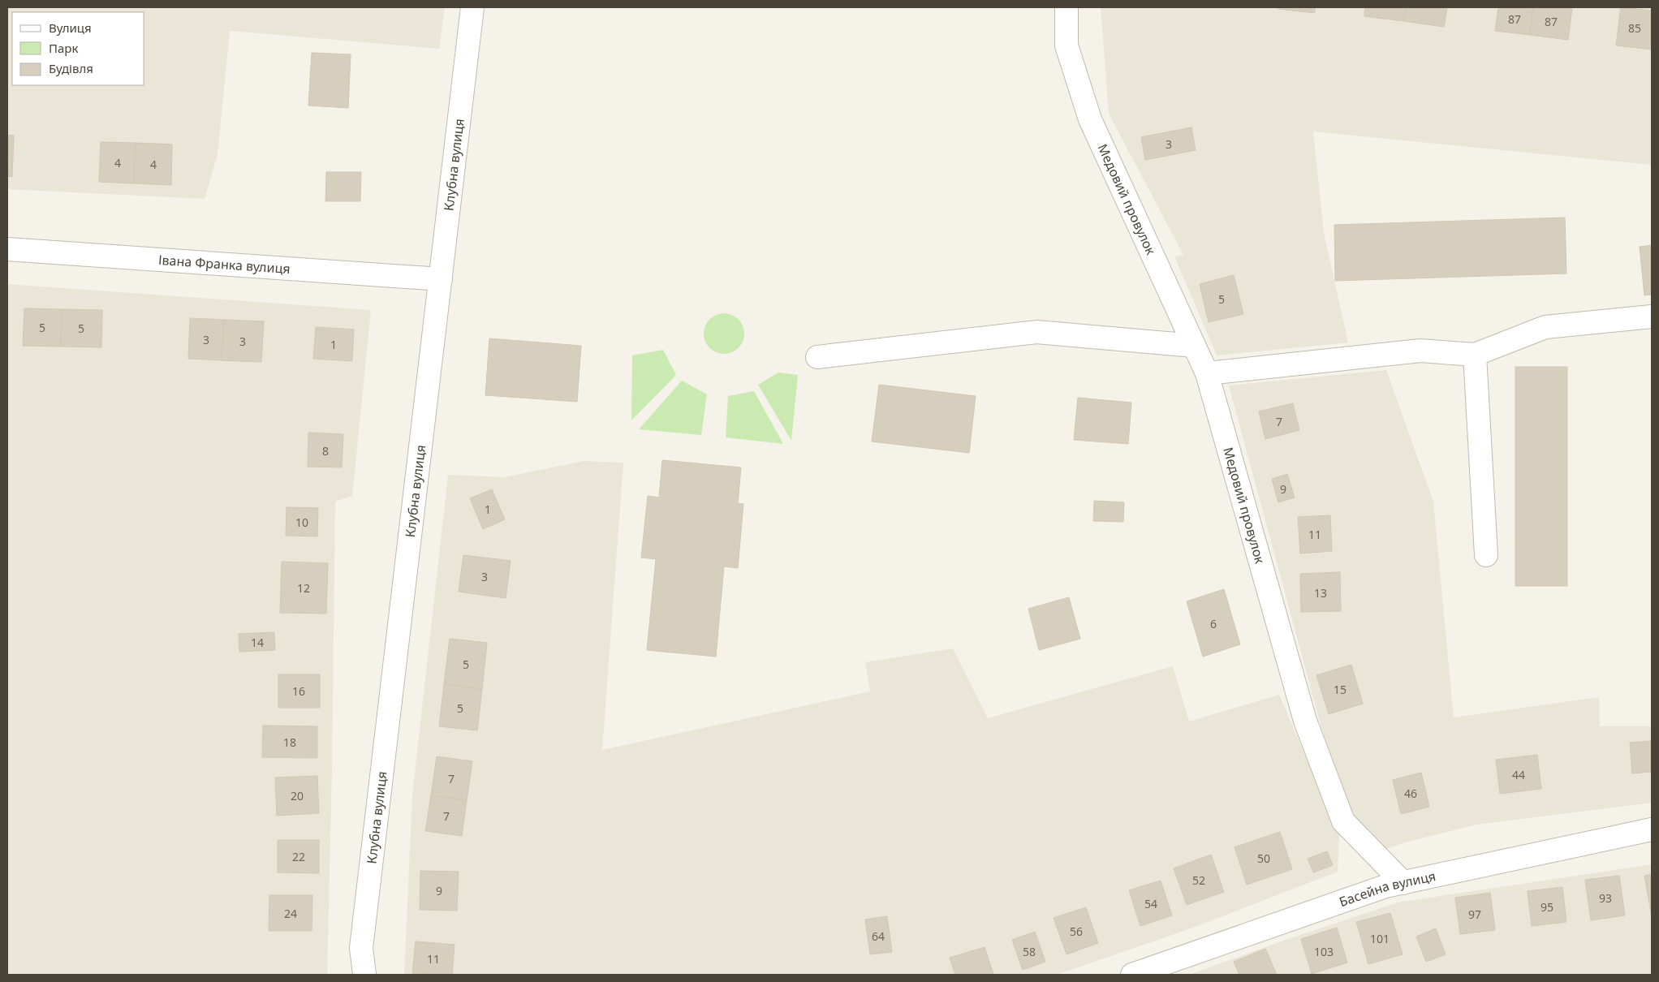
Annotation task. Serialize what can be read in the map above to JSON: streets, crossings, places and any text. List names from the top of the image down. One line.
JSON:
{"streets":{"street":["Клубна вулиця","Медовий провулок","Івана Франка вулиця","Басейна вулиця"]},"crossings":[["Клубна вулиця","Івана Франка вулиця"],["Медовий провулок","Басейна вулиця"]],"house_numbers":["87","87","85","3","4","4","5","5","5","3","3","1","7","8","9","1","10","11","3","12","13","6","14","5","15","16","5","18","44","7","46","20","7","22","50","52","9","93","54","95","24","97","56","64","101","58","103","11"],"legend":["Вулиця","Парк","Будівля"]}
